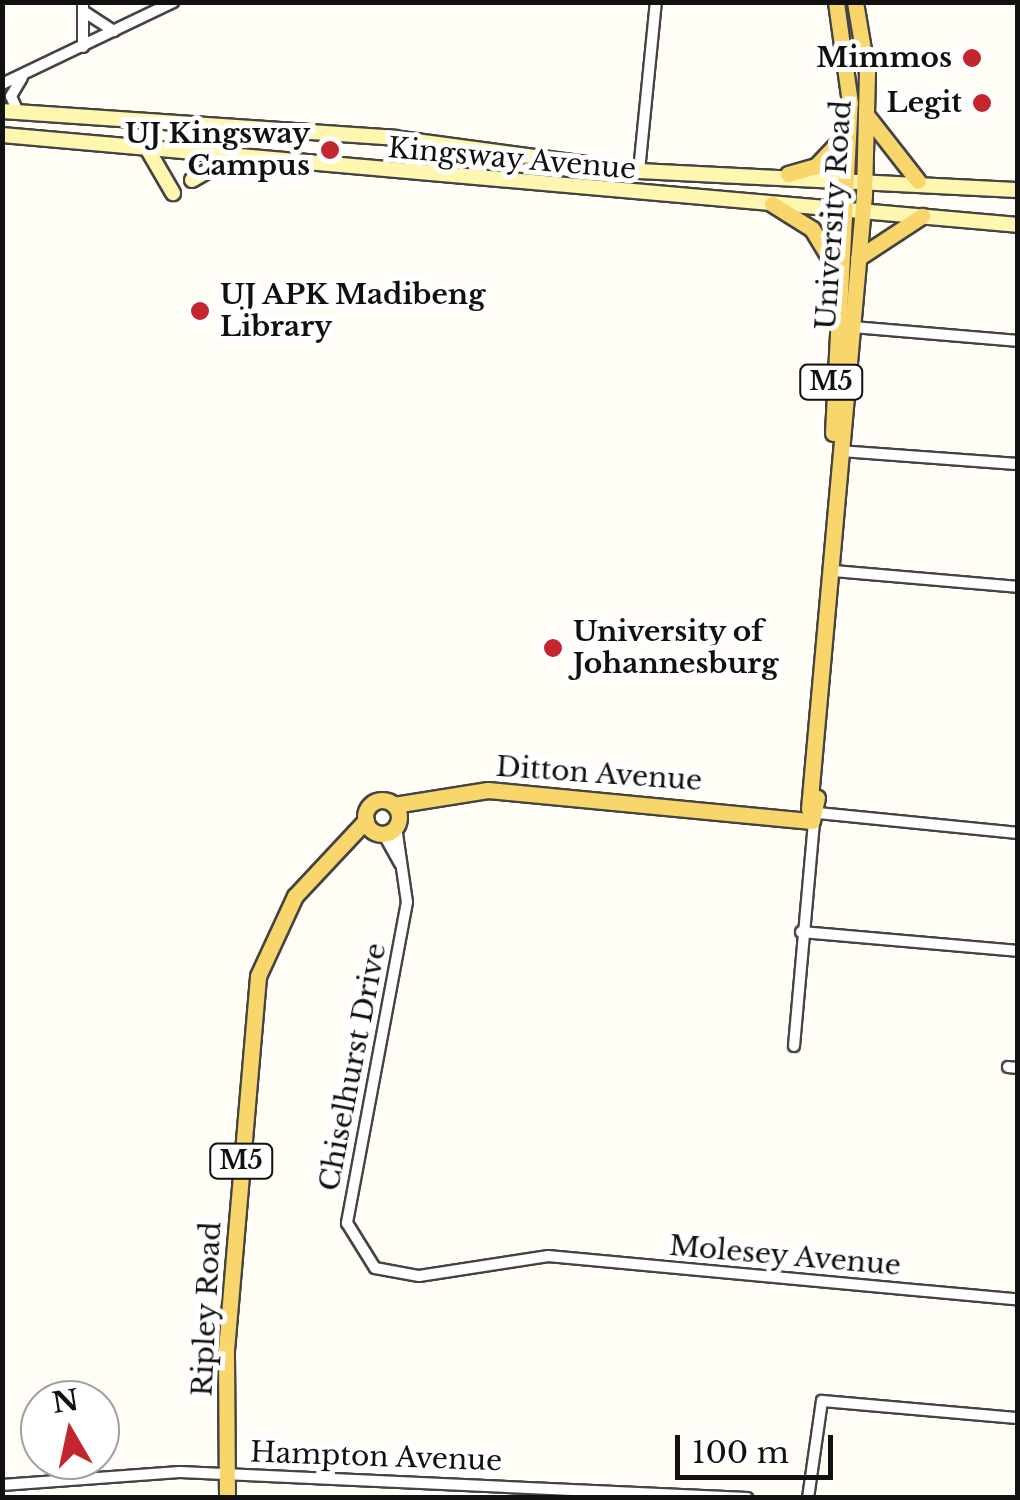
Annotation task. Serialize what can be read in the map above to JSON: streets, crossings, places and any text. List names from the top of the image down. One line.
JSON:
{"streets":{"main road":["Kingsway Avenue","University Road","M5","Ditton Avenue","Ripley Road"],"street":["Chiselhurst Drive","Molesey Avenue","Hampton Avenue"]},"crossings":[["Kingsway Avenue","University Road"],["University Road","Ditton Avenue"],["Ditton Avenue","Chiselhurst Drive"],["Ditton Avenue","Ripley Road"],["Chiselhurst Drive","Molesey Avenue"],["Chiselhurst Drive","Ripley Road"],["Ripley Road","Hampton Avenue"]],"places":["Mimmos","Legit","UJ Kingsway Campus","UJ APK Madibeng Library","University of Johannesburg"],"scale_bar":"100 m","north":"top"}
